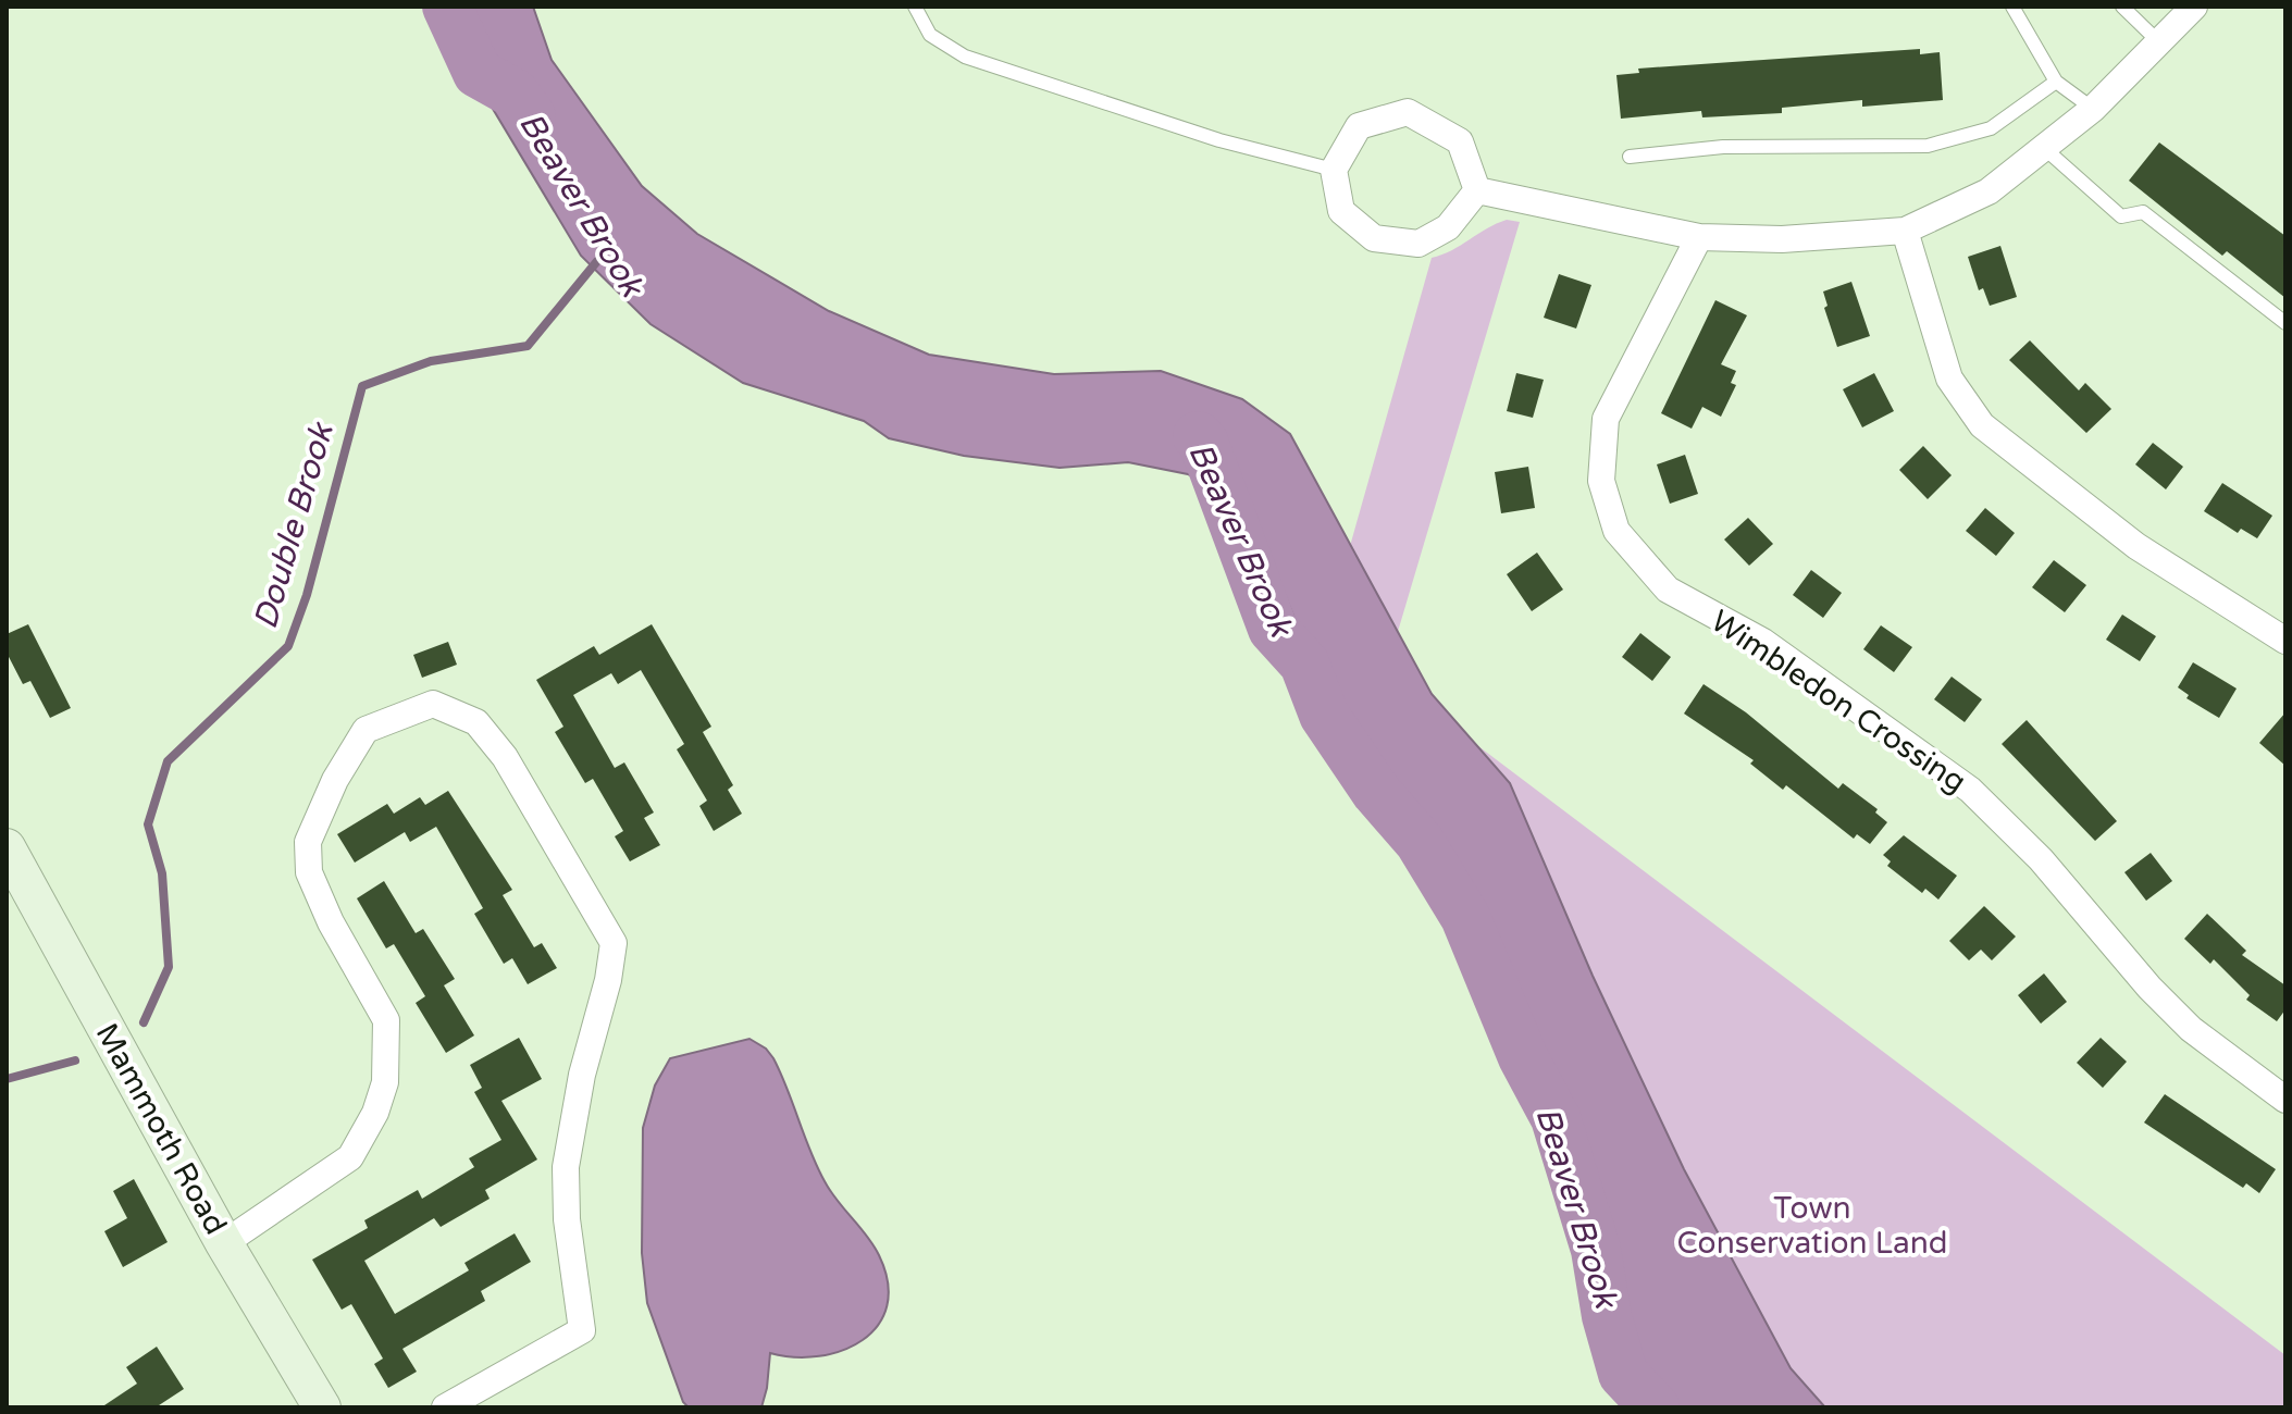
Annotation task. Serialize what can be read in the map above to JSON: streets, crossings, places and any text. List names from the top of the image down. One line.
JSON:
{"streets":{"main road":["Mammoth Road"],"street":["Wimbledon Crossing"]},"water":["Beaver Brook","Double Brook"],"parks":["Town Conservation Land"]}
